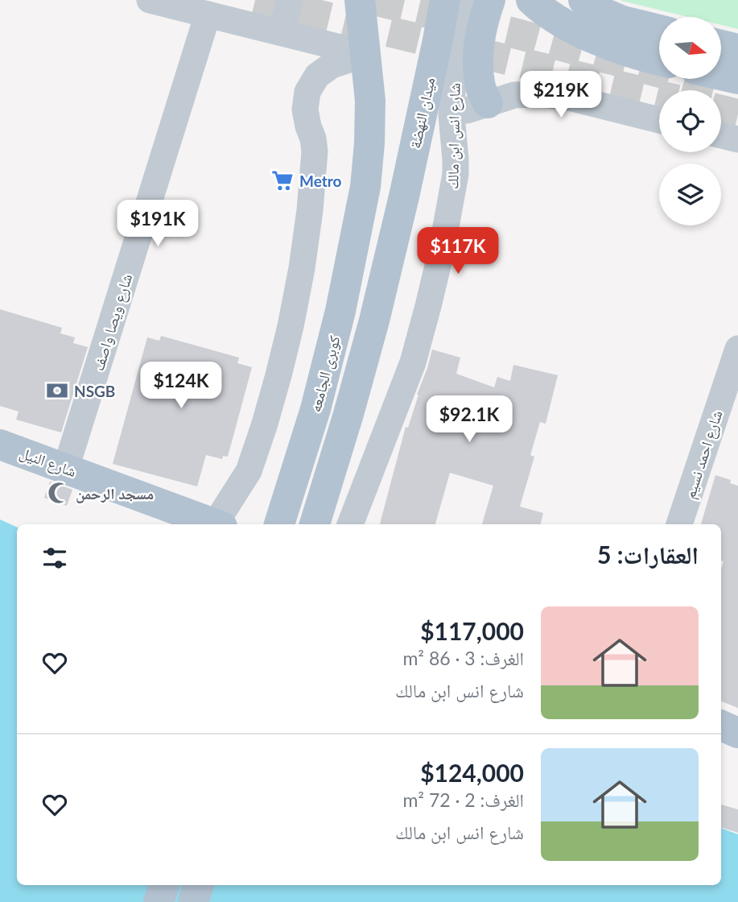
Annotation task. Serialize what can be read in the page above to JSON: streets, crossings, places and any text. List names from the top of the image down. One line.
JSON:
{"streets":{"main road":["ميدان النهضة","كوبرى الجامعه","شارع النيل"],"street":["شارع انس ابن مالك","شارع ويصا واصف","شارع احمد نسيم"]},"crossings":[["شارع ويصا واصف","شارع النيل"]],"places":{"supermarket":["Metro"],"bank":["NSGB"],"mosque":["مسجد الرحمن"]},"north":"right","page":{"price":["$219K","$191K","$117K","$124K","$92.1K"],"heading":"العقارات: 5","list":[{"name":"$117,000","note":"الغرف: 3 · 86 m² · شارع انس ابن مالك"},{"name":"$124,000","note":"الغرف: 2 · 72 m² · شارع انس ابن مالك"}]}}
